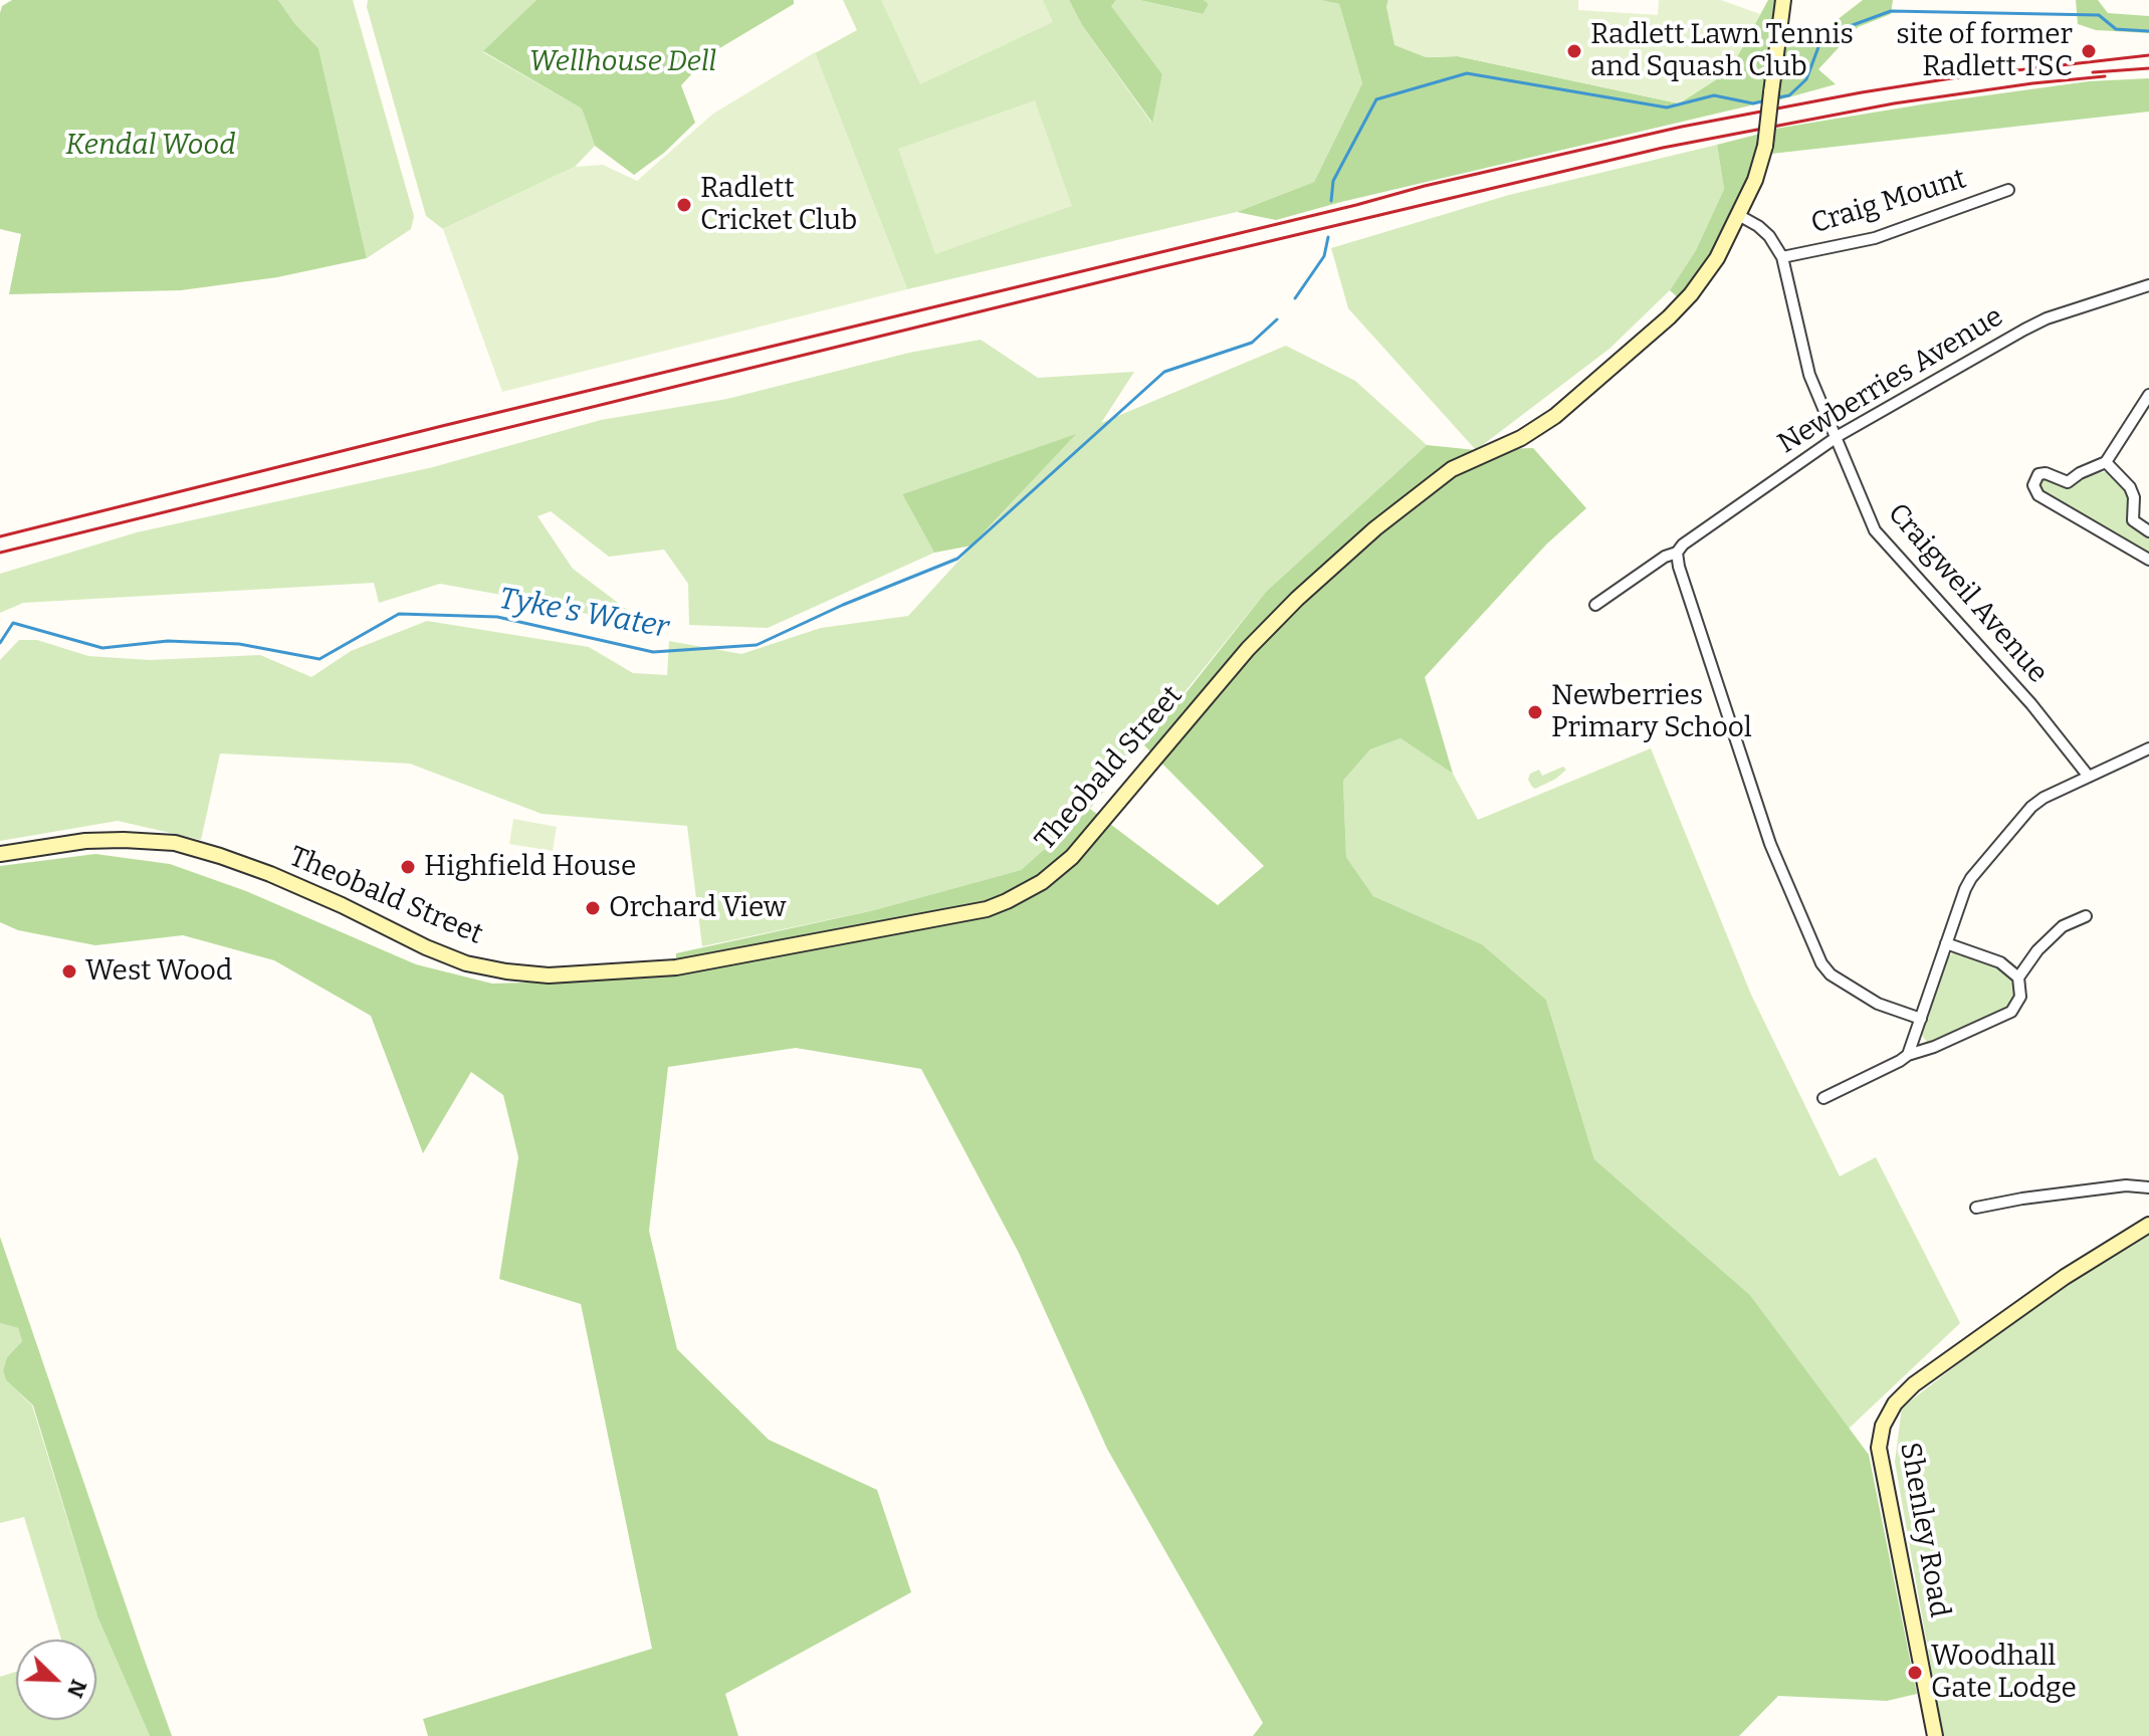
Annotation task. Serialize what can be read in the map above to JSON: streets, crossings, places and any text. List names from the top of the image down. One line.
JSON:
{"streets":{"street":["Craig Mount","Newberries Avenue","Craigweil Avenue","Theobald Street","Shenley Road"]},"crossings":[["Craig Mount","Craigweil Avenue"],["Newberries Avenue","Craigweil Avenue"],["Craigweil Avenue","Theobald Street"]],"water":["Tyke's Water"],"parks":["Wellhouse Dell","Kendal Wood"],"places":["Radlett Lawn Tennis and Squash Club","site of former Radlett TSC","Radlett Cricket Club","Newberries Primary School","Highfield House","Orchard View","West Wood","Woodhall Gate Lodge"],"north":"bottom right"}
